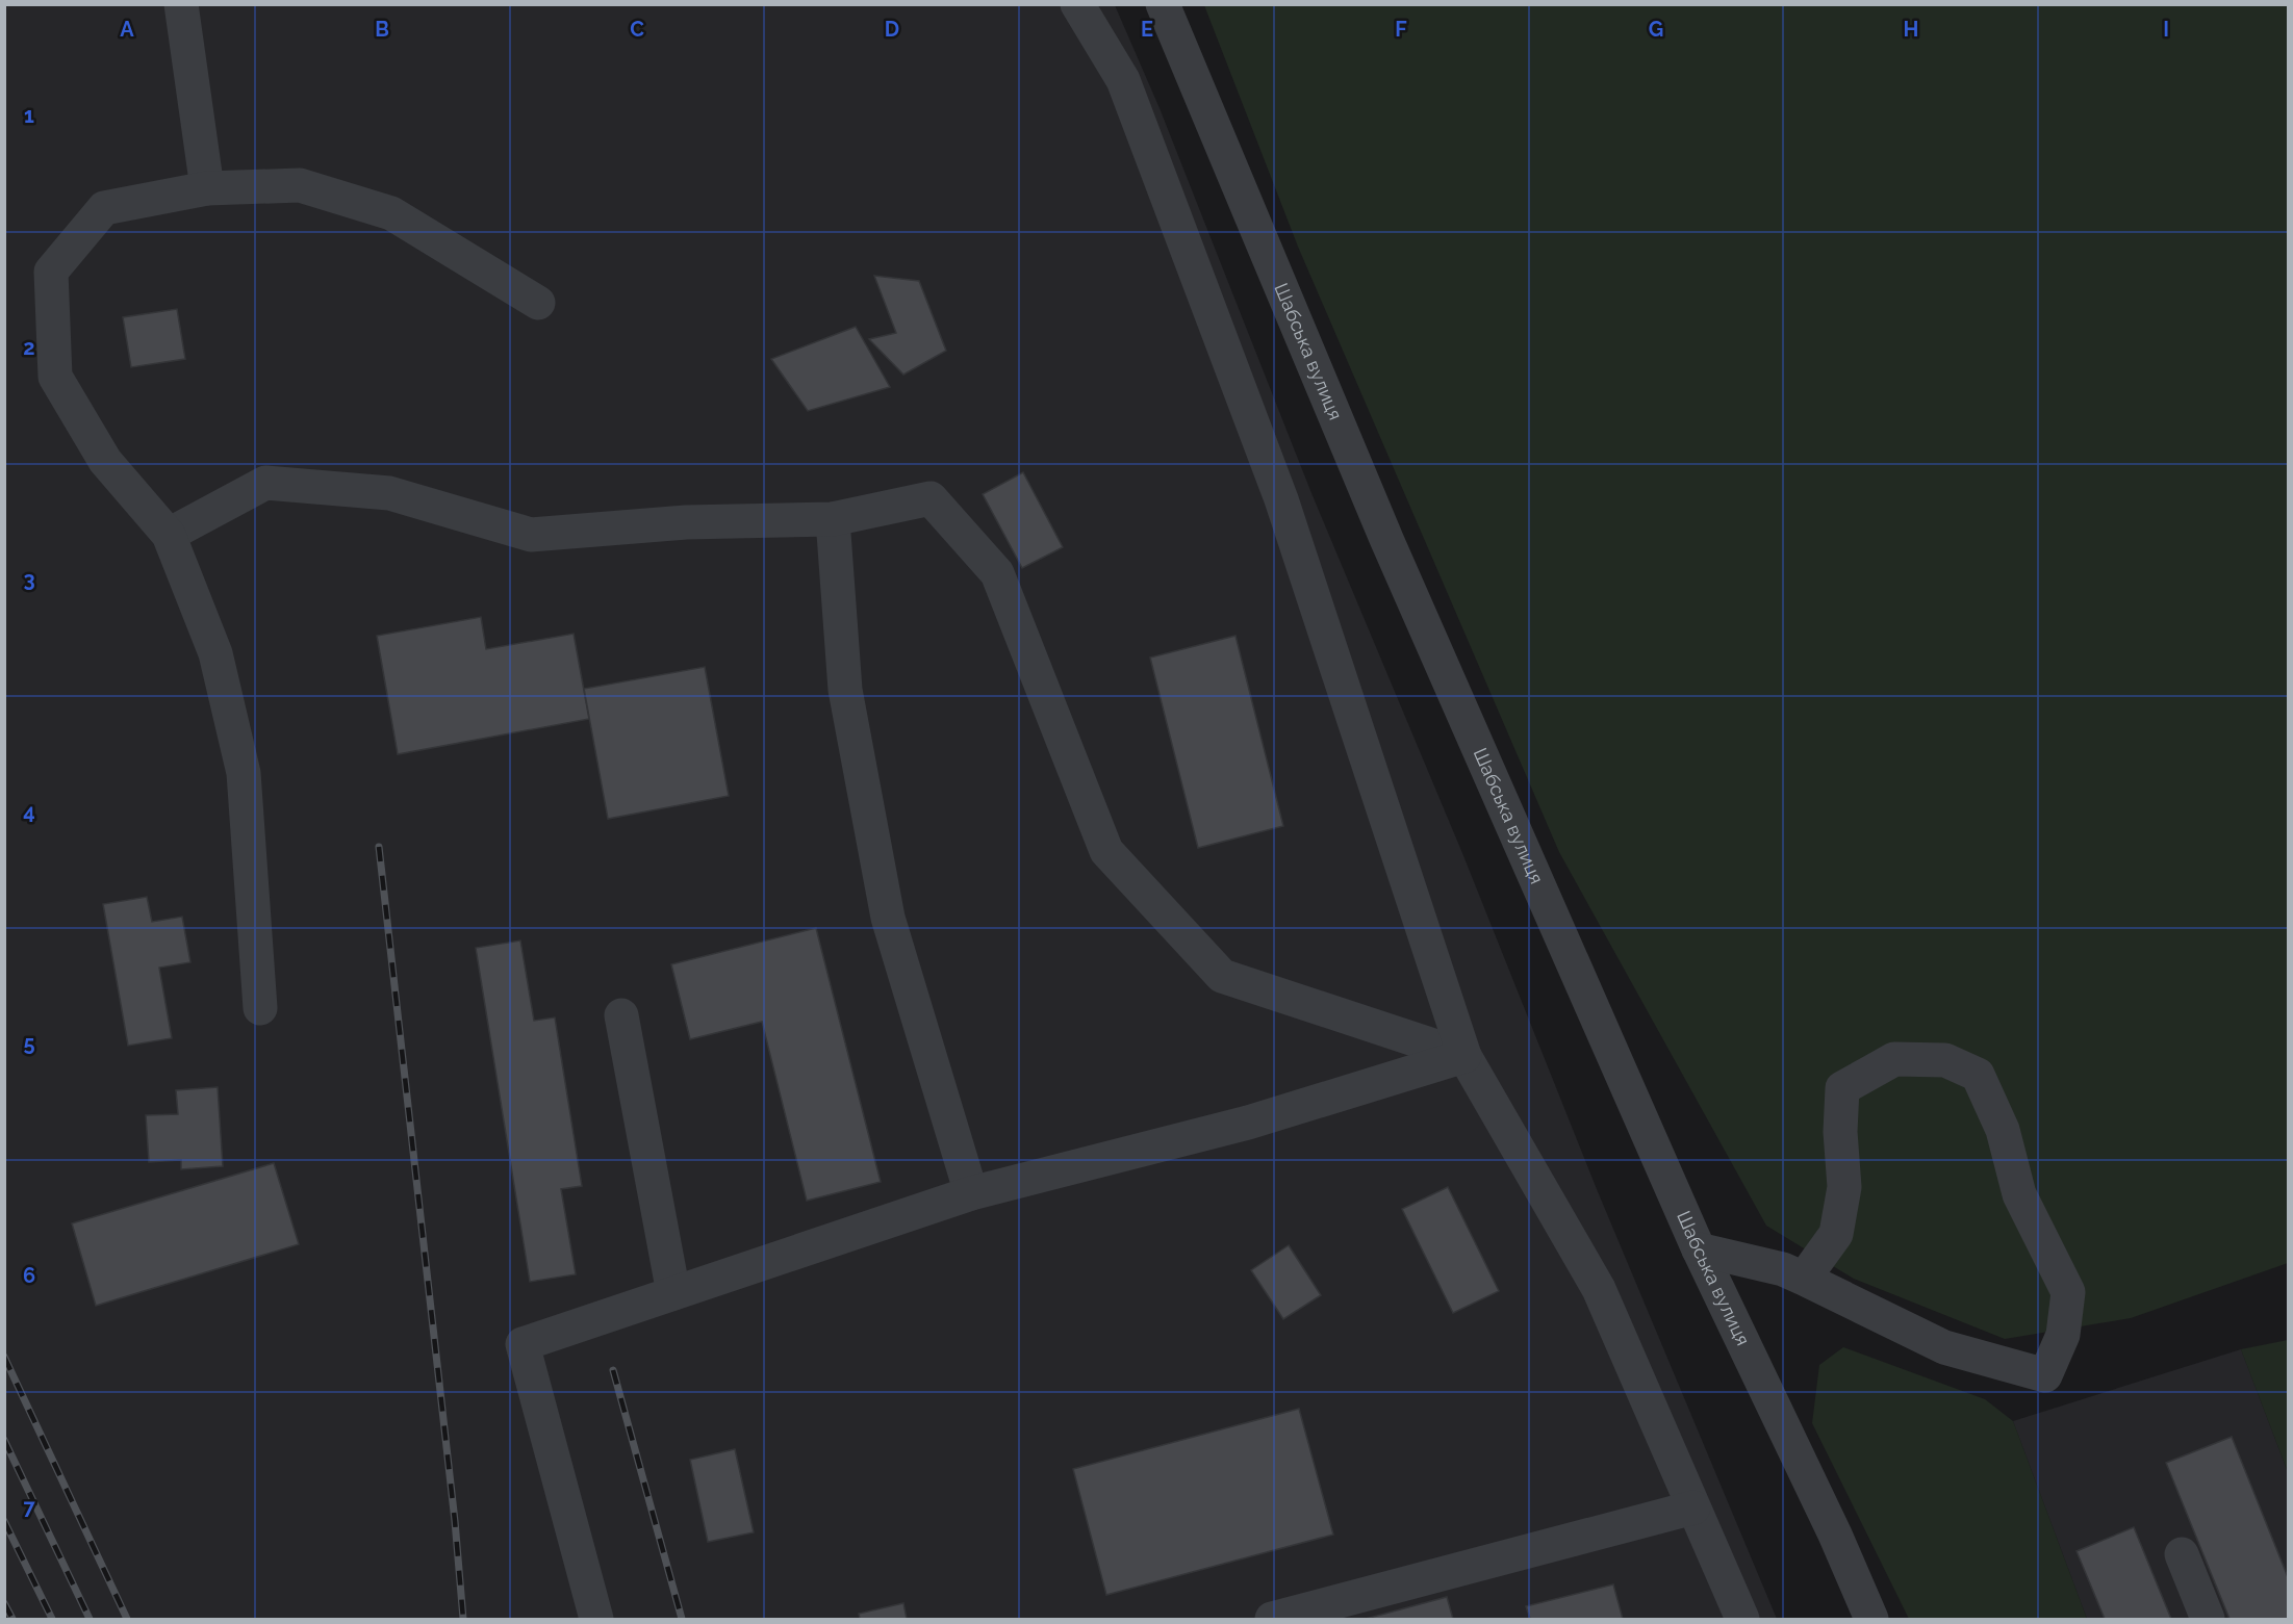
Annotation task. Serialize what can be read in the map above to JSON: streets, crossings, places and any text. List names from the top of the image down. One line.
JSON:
{"streets":{"street":["Шабська вулиця"]},"grid":{"columns":["A","B","C","D","E","F","G","H","I"],"rows":["1","2","3","4","5","6","7"]}}
